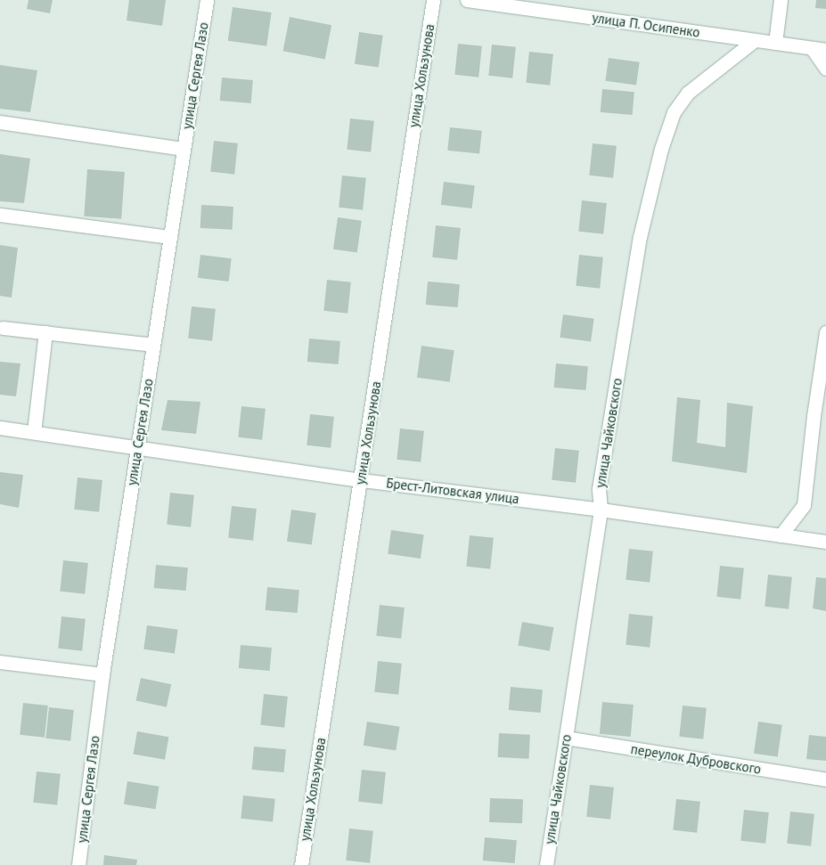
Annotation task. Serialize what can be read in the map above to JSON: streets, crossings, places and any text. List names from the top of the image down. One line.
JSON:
{"streets":{"street":["улица П. Осипенко","улица Сергея Лазо","улица Хользунова","улица Чайковского","Брест-Литовская улица","переулок Дубровского"]},"crossings":[["улица П. Осипенко","улица Чайковского"],["улица Сергея Лазо","Брест-Литовская улица"],["улица Хользунова","Брест-Литовская улица"],["улица Чайковского","Брест-Литовская улица"],["улица Чайковского","переулок Дубровского"]]}
